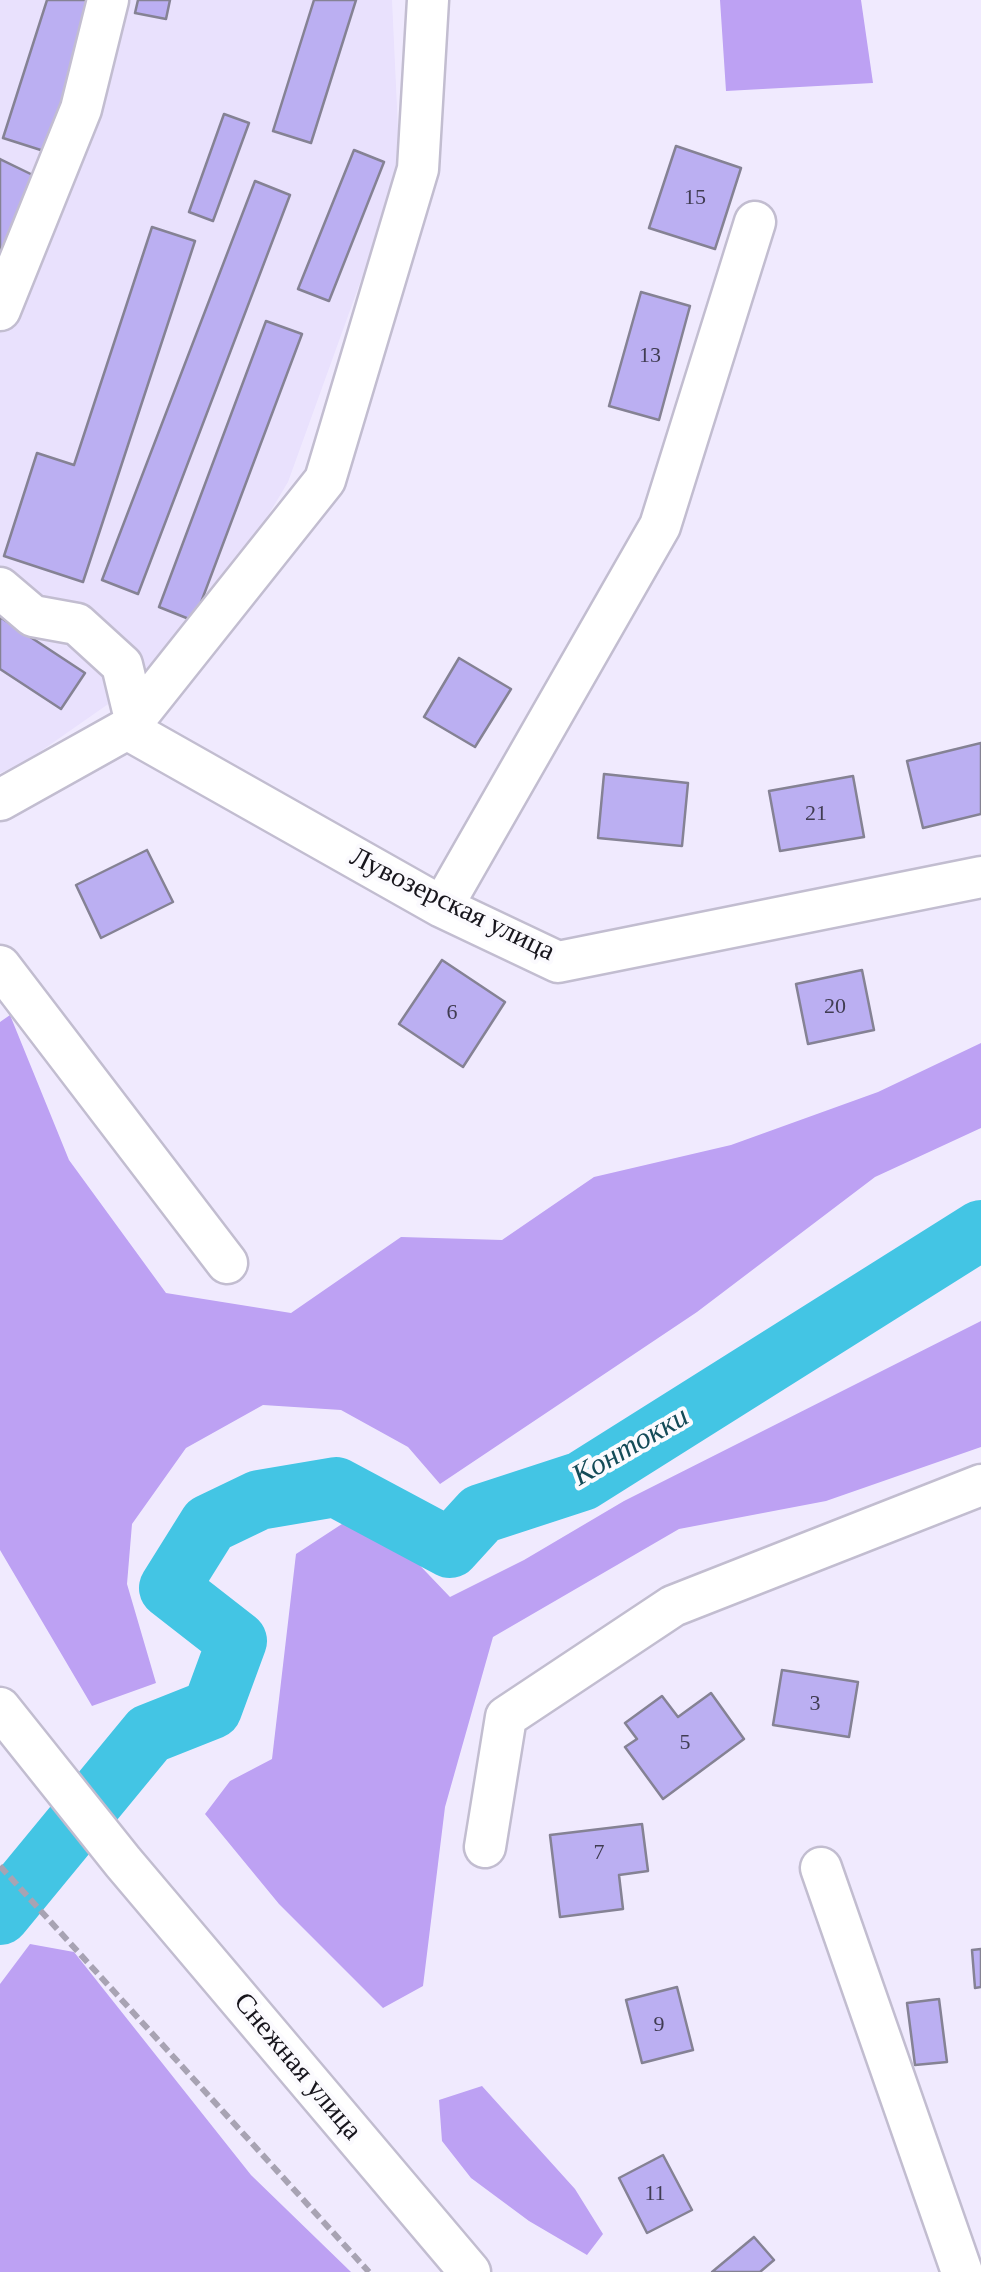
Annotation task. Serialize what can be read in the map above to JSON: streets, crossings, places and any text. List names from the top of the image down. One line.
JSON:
{"streets":{"street":["Лувозерская улица","Снежная улица"]},"water":["Контокки"],"house_numbers":["15","13","21","20","6","3","5","7","9","11"]}
